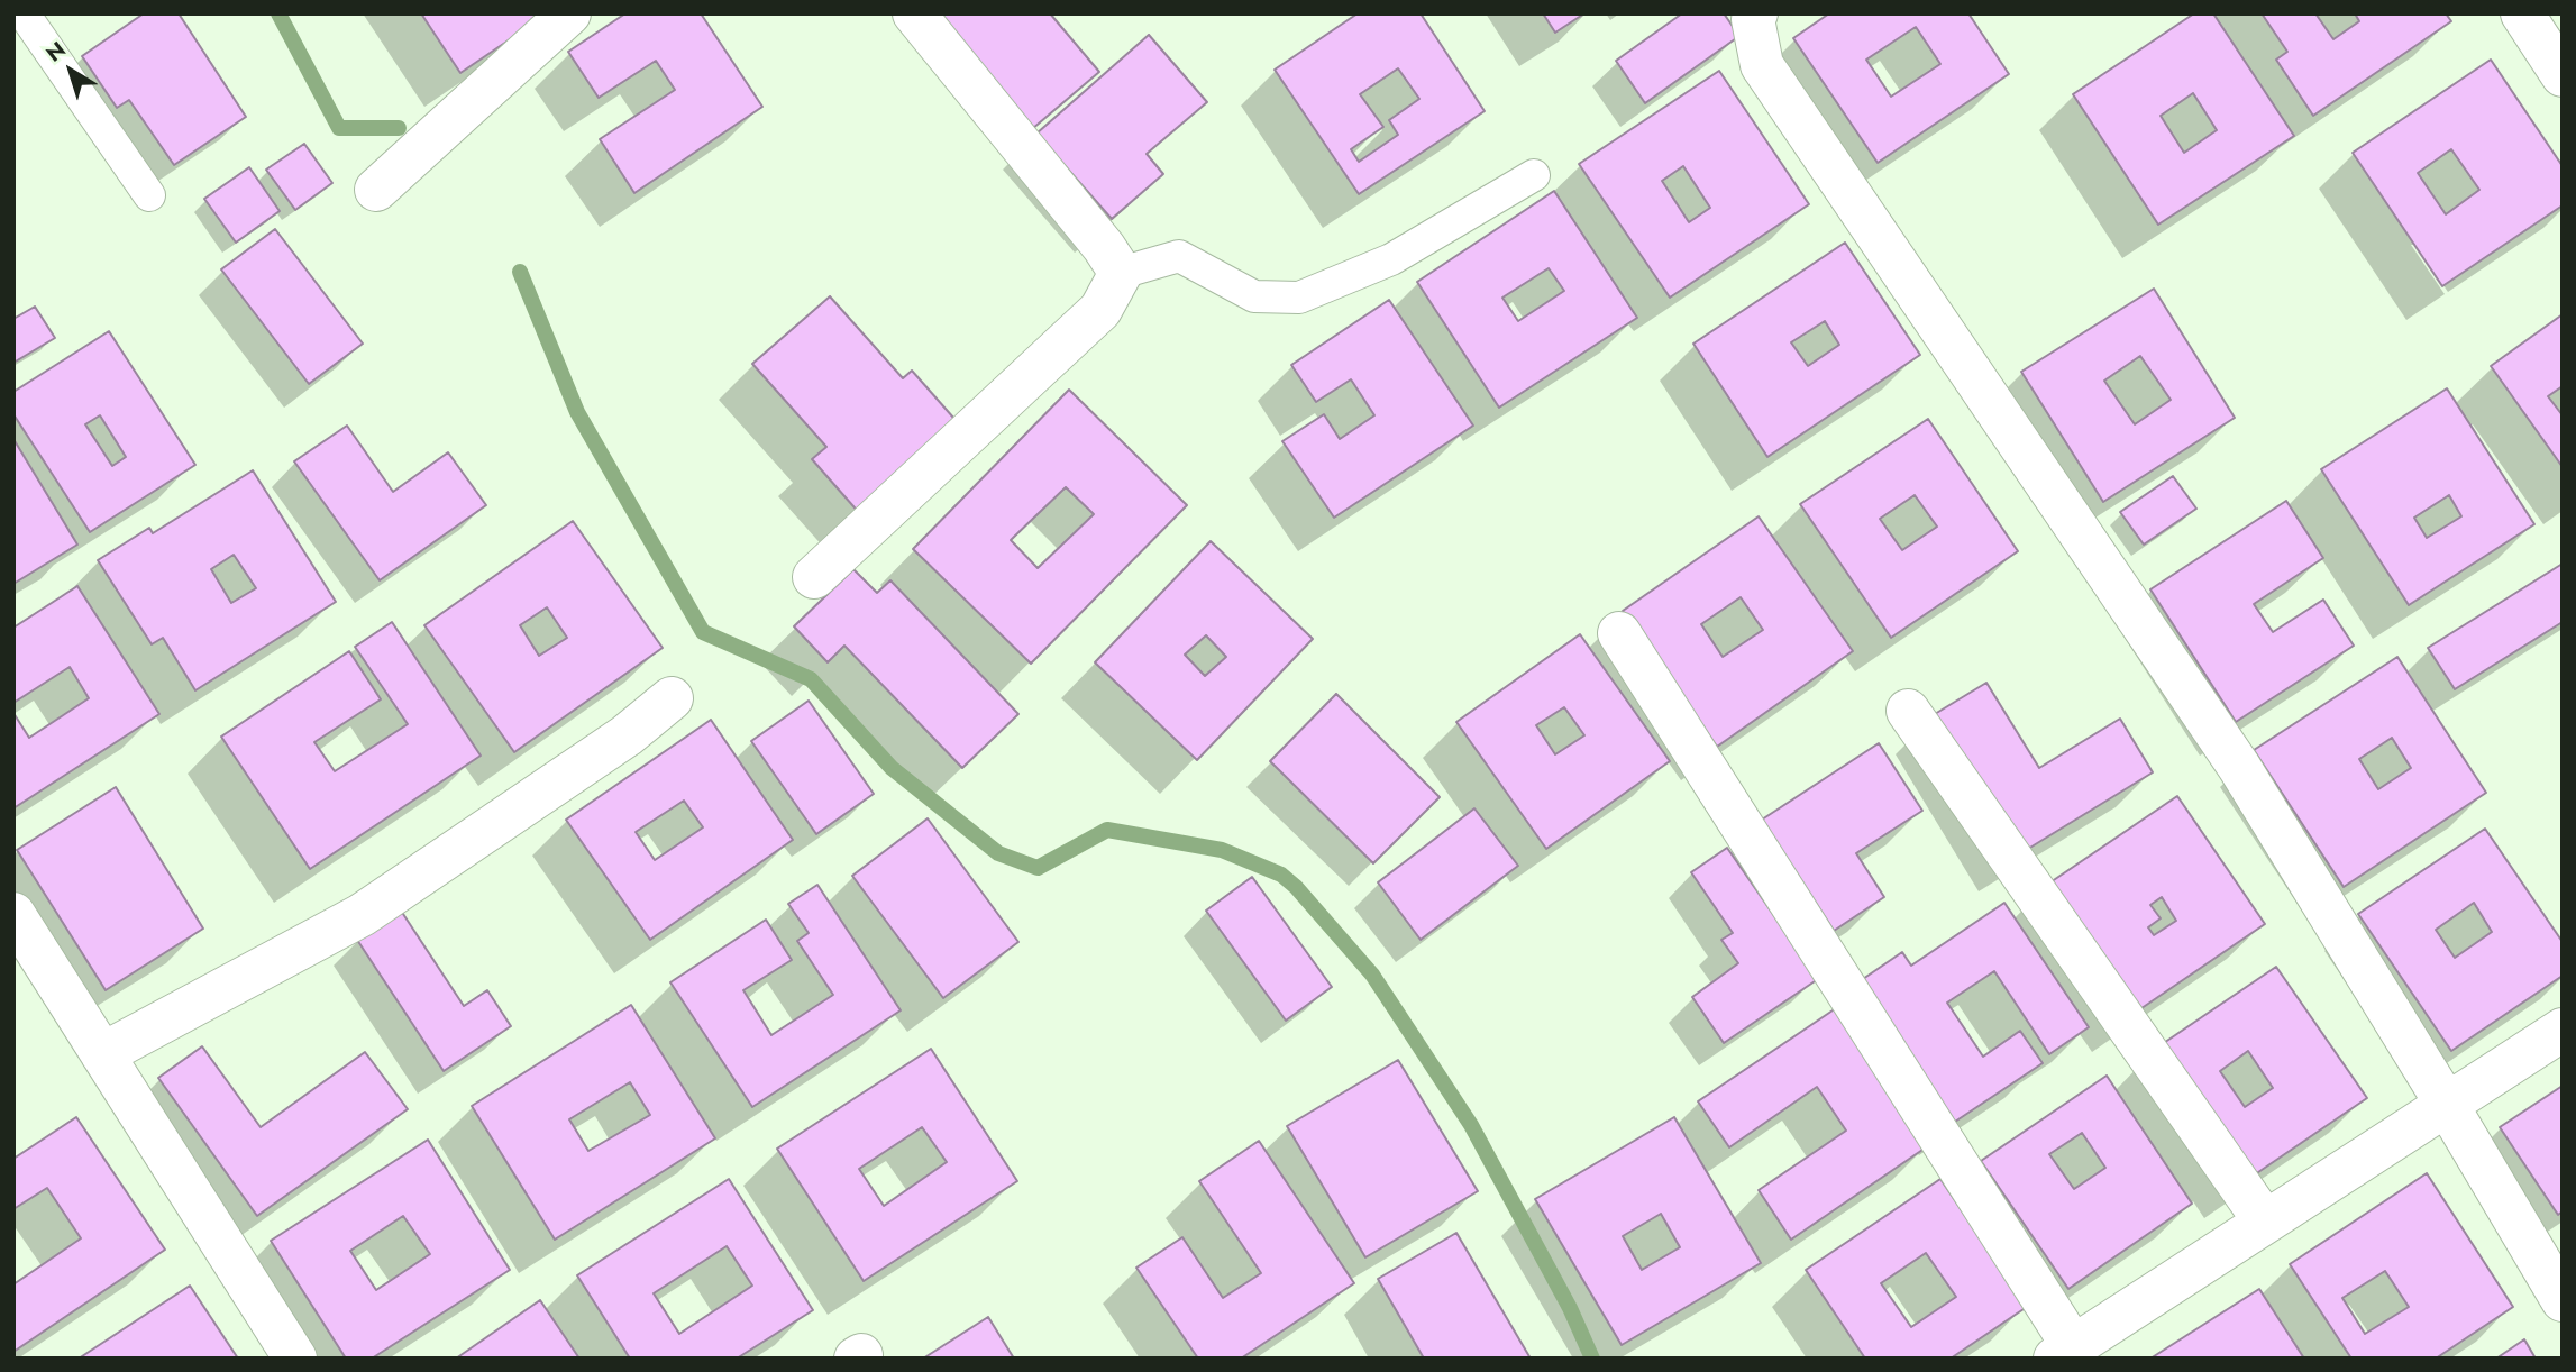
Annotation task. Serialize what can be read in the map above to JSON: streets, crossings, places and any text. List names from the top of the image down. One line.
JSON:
{"north":"top left"}
